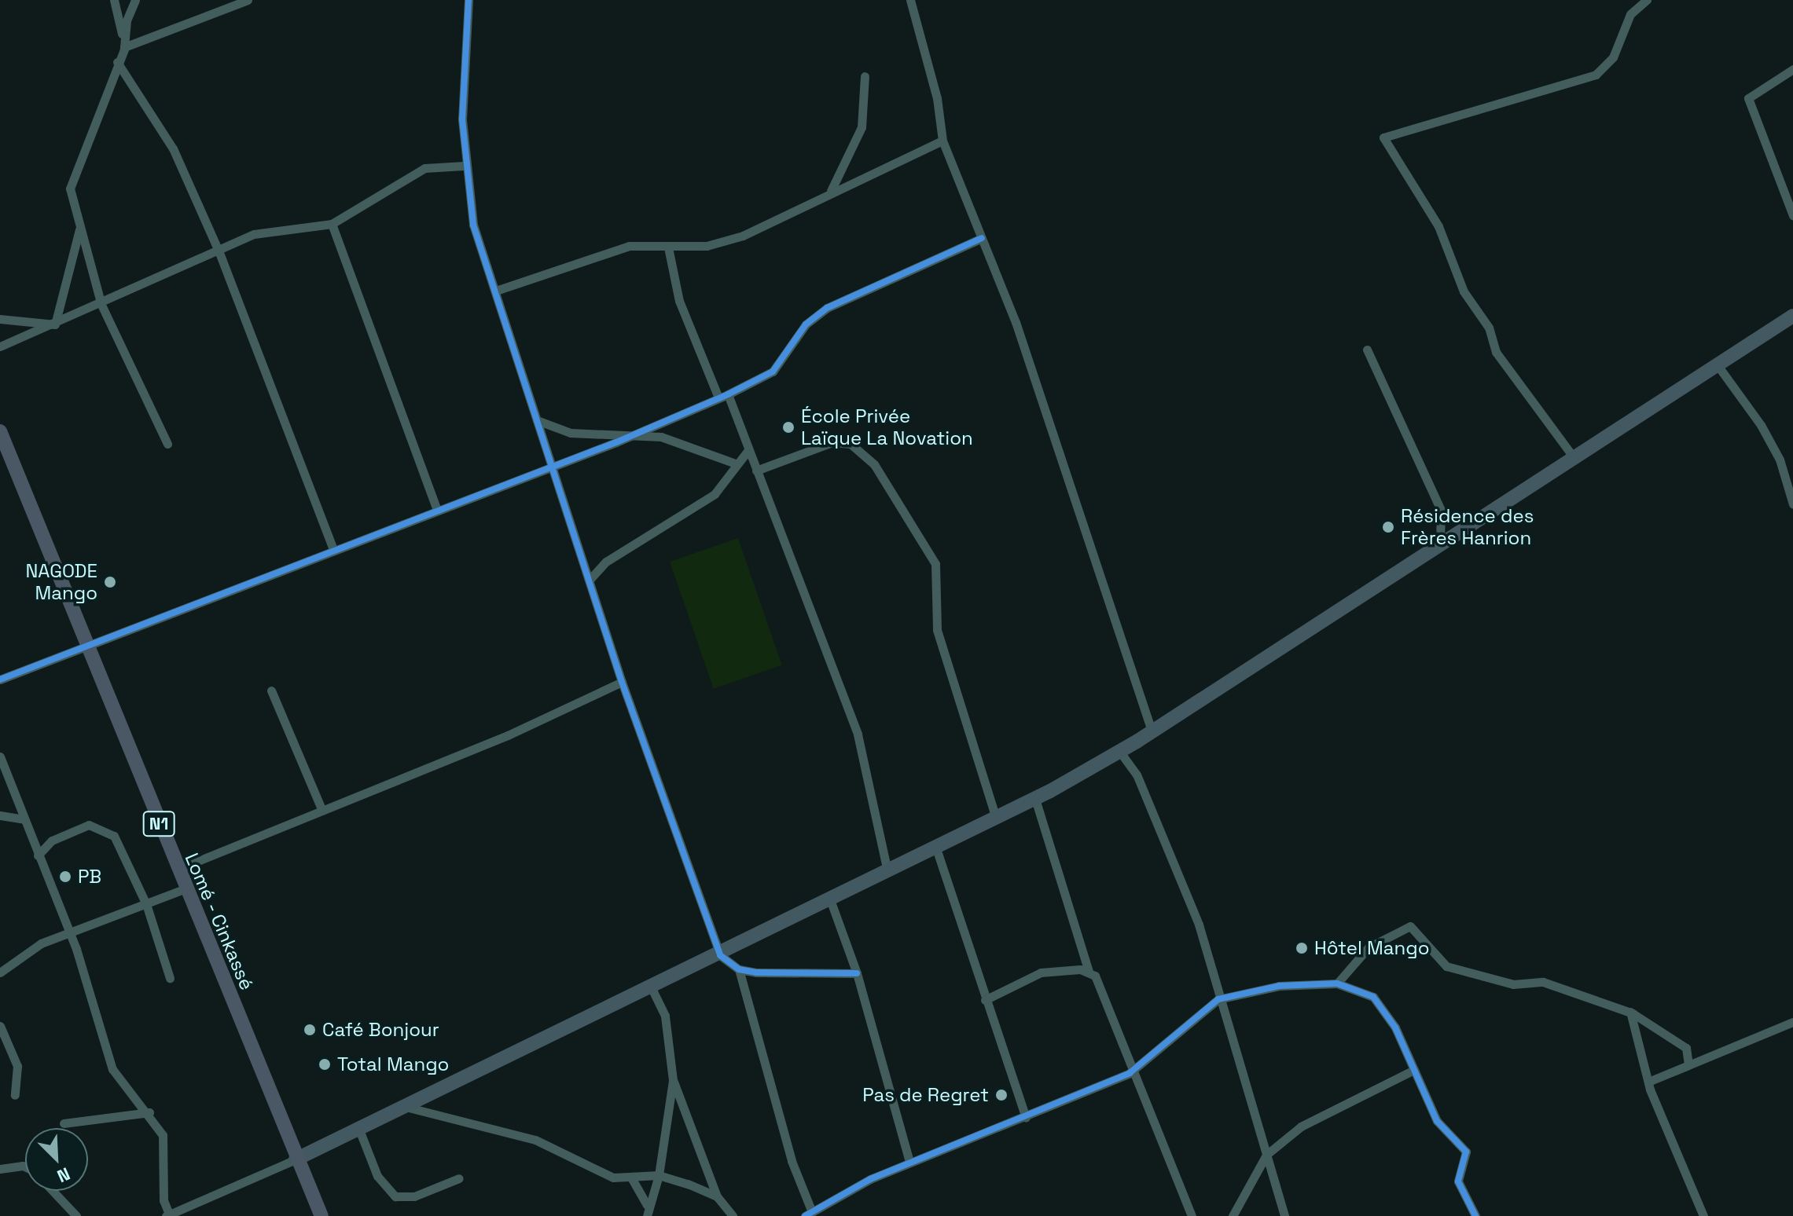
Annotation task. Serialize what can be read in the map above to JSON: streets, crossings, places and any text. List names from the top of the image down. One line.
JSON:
{"streets":{"highway":["N1","Lomé - Cinkassé"]},"places":["École Privée Laïque La Novation","Résidence des Frères Hanrion","NAGODE Mango","PB","Hôtel Mango","Café Bonjour","Total Mango","Pas de Regret"],"north":"bottom right"}
